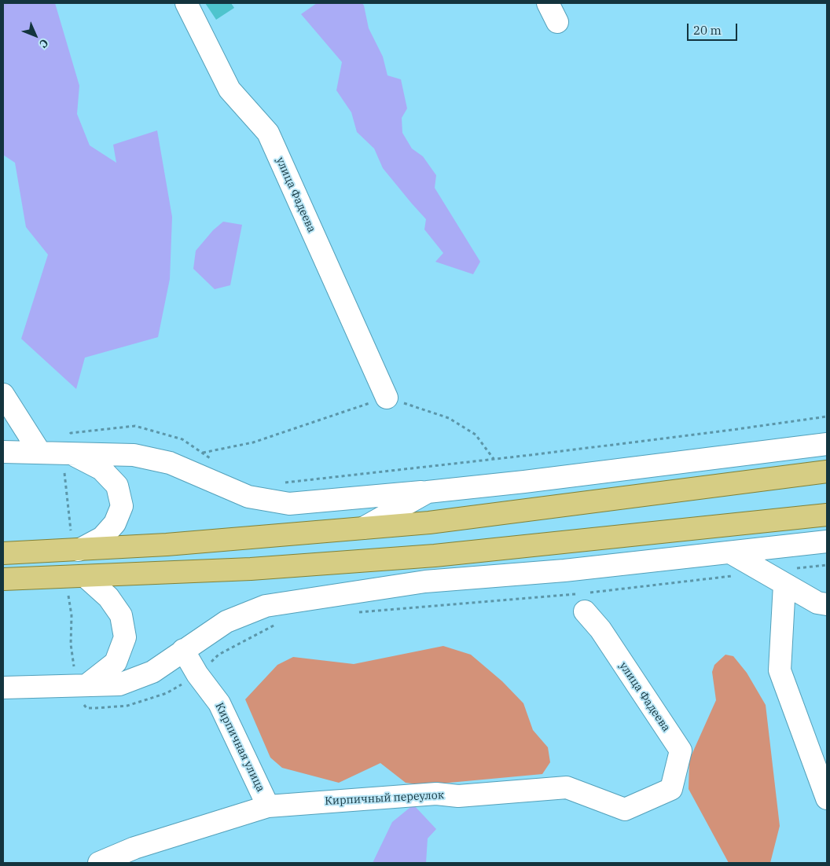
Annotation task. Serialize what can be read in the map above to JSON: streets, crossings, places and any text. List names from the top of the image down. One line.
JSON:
{"streets":{"street":["улица Фадеева","Кирпичная улица","Кирпичный переулок"]},"crossings":[["улица Фадеева","Кирпичный переулок"],["Кирпичная улица","Кирпичный переулок"]],"scale_bar":"20 m","north":"bottom right"}
